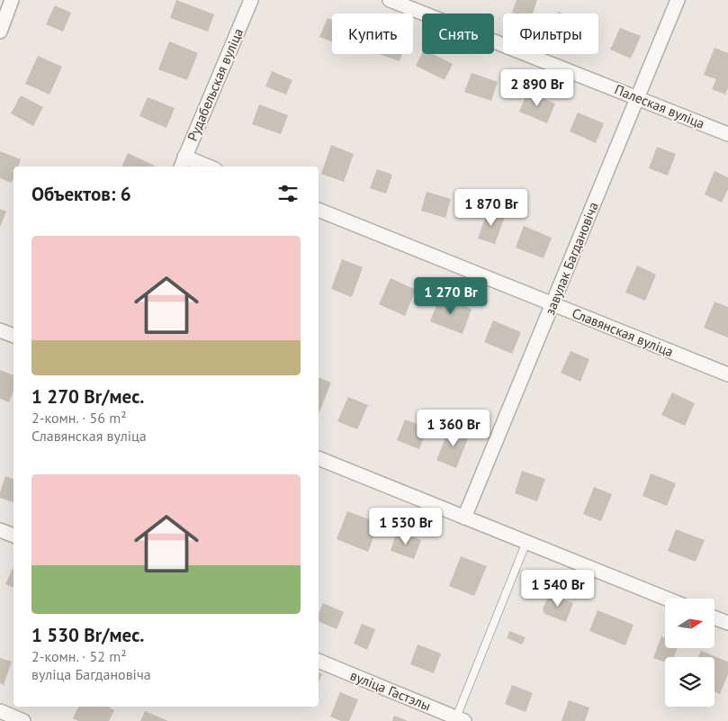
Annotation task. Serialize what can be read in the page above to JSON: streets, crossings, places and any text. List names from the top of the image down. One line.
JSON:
{"streets":{"street":["Рудабельская вуліца","Палеская вуліца","завулак Багдановіча","Славянская вуліца","вуліца Гастэлы"]},"crossings":[["Палеская вуліца","завулак Багдановіча"],["завулак Багдановіча","Славянская вуліца"]],"north":"right","page":{"chip":["Купить","Снять","Фильтры"],"price":["2 890 Br","1 870 Br","1 270 Br","1 360 Br","1 530 Br","1 540 Br"],"heading":"Объектов: 6","list":[{"name":"1 270 Br/мес.","note":"2-комн. · 56 m² · Славянская вуліца"},{"name":"1 530 Br/мес.","note":"2-комн. · 52 m² · вуліца Багдановіча"}]}}
